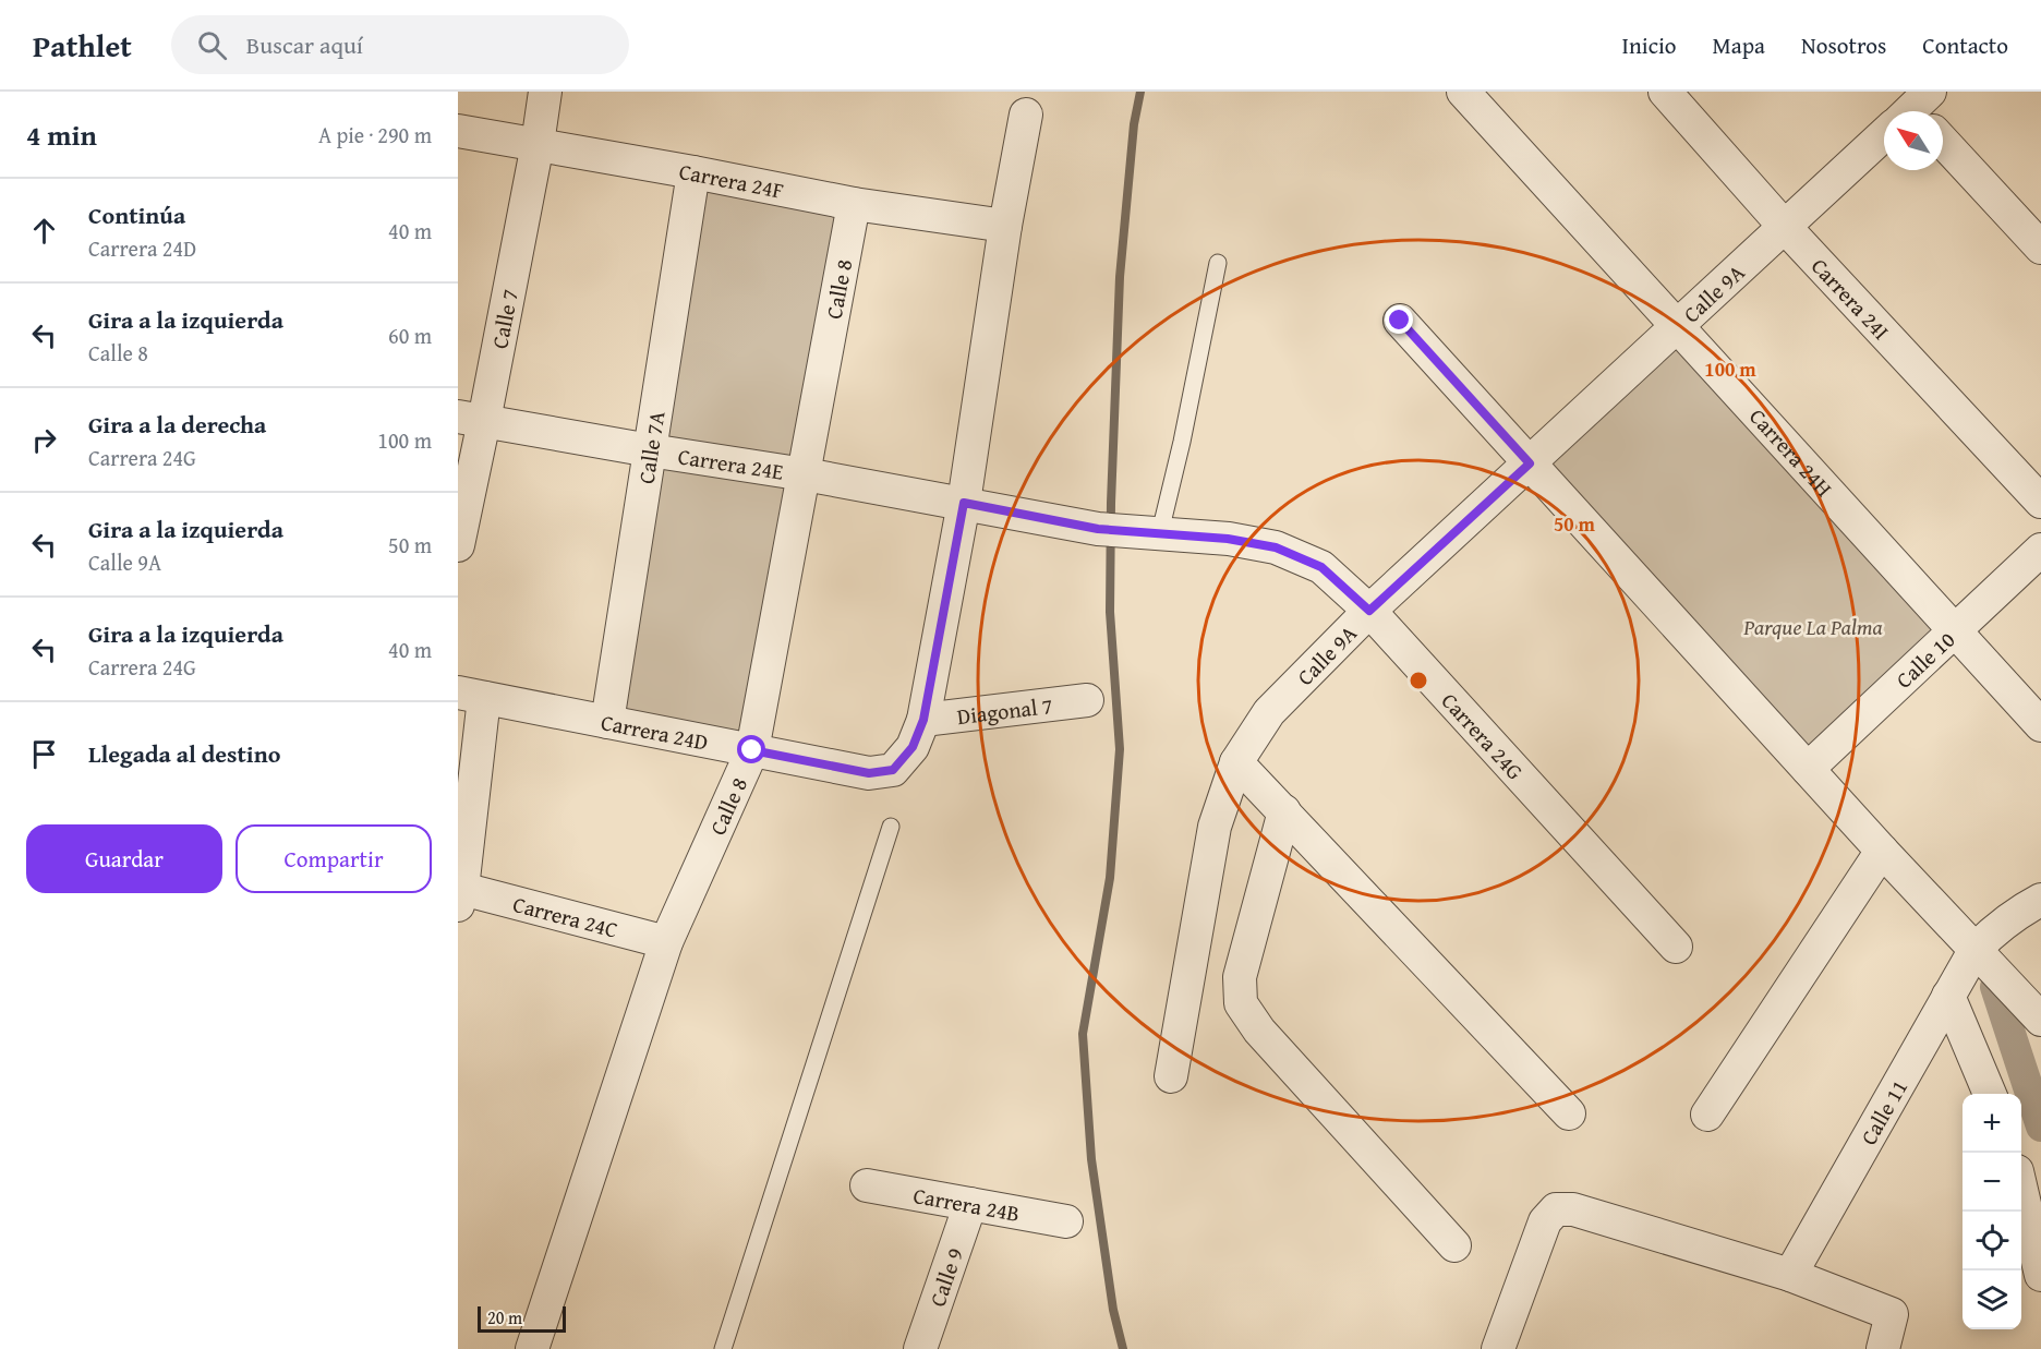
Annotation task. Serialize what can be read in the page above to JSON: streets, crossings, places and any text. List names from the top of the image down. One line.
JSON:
{"streets":{"street":["Carrera 24F","Calle 8","Calle 9A","Carrera 24I","Calle 7","Calle 7A","Carrera 24H","Carrera 24E","Calle 10","Diagonal 7","Carrera 24D","Carrera 24G","Carrera 24C","Calle 11","Carrera 24B","Calle 9"]},"crossings":[["Carrera 24F","Calle 8"],["Carrera 24F","Calle 7"],["Carrera 24F","Calle 7A"],["Calle 8","Carrera 24E"],["Calle 8","Carrera 24D"],["Calle 8","Carrera 24C"],["Calle 9A","Carrera 24I"],["Calle 9A","Carrera 24H"],["Calle 9A","Carrera 24G"],["Calle 7","Carrera 24E"],["Calle 7A","Carrera 24E"],["Calle 7A","Carrera 24D"],["Carrera 24H","Calle 10"],["Carrera 24E","Carrera 24G"],["Diagonal 7","Carrera 24D"],["Carrera 24B","Calle 9"]],"parks":["Parque La Palma"],"scale_bar":"20 m","north":"top left","page":{"header":"Pathlet","search":"Buscar aquí","nav":["Inicio","Mapa","Nosotros","Contacto"],"heading":["4 min","A pie · 290 m"],"list":[["Continúa","Carrera 24D","40 m"],["Gira a la izquierda","Calle 8","60 m"],["Gira a la derecha","Carrera 24G","100 m"],["Gira a la izquierda","Calle 9A","50 m"],["Gira a la izquierda","Carrera 24G","40 m"],"Llegada al destino"],"buttons":["Guardar","Compartir"],"map_buttons":["+","−"],"scale":"20 m"},"rings":["100 m","50 m"]}
